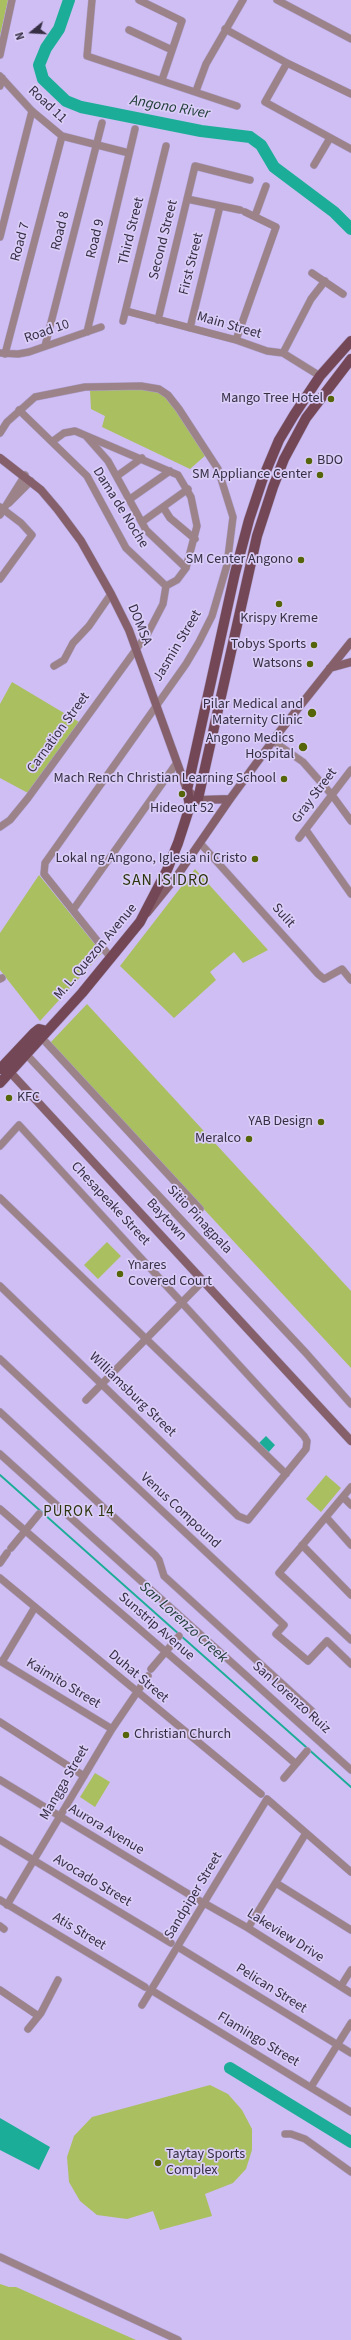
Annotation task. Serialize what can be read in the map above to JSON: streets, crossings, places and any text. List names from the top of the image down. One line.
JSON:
{"streets":{"main road":["DOMSA","M. L. Quezon Avenue","Baytown"],"street":["Road 11","Road 8","Third Street","Road 9","Second Street","Road 7","First Street","Main Street","Road 10","Dama de Noche","Jasmin Street","Carnation Street","Gray Street","Sulit","Chesapeake Street","Sitio Pinagpala","Williamsburg Street","Venus Compound","Sunstrip Avenue","Duhat Street","Kaimito Street","San Lorenzo Ruiz","Mangga Street","Aurora Avenue","Avocado Street","Sandpiper Street","Atis Street","Lakeview Drive","Pelican Street","Flamingo Street"]},"crossings":[["Road 11","Road 8"],["Road 11","Road 9"],["Road 11","Road 7"],["Road 8","Road 10"],["Third Street","Main Street"],["Road 9","Road 10"],["Second Street","Main Street"],["Road 7","Road 10"],["First Street","Main Street"],["Dama de Noche","Jasmin Street"],["DOMSA","Jasmin Street"],["DOMSA","Carnation Street"],["Sulit","M. L. Quezon Avenue"],["M. L. Quezon Avenue","Baytown"],["M. L. Quezon Avenue","Sitio Pinagpala"],["Chesapeake Street","Williamsburg Street"],["Sunstrip Avenue","Mangga Street"],["Duhat Street","Mangga Street"],["Kaimito Street","Mangga Street"],["Mangga Street","Aurora Avenue"],["Mangga Street","Avocado Street"],["Mangga Street","Atis Street"],["Aurora Avenue","Sandpiper Street"],["Aurora Avenue","Lakeview Drive"],["Avocado Street","Sandpiper Street"],["Avocado Street","Pelican Street"],["Sandpiper Street","Atis Street"],["Sandpiper Street","Lakeview Drive"],["Sandpiper Street","Pelican Street"],["Sandpiper Street","Flamingo Street"],["Atis Street","Flamingo Street"]],"districts":["SAN ISIDRO","PUROK 14"],"water":["Angono River","San Lorenzo Creek"],"places":["Mango Tree Hotel","BDO","SM Appliance Center","SM Center Angono","Krispy Kreme","Tobys Sports","Watsons","Pilar Medical and Maternity Clinic","Angono Medics Hospital","Mach Rench Christian Learning School","Hideout 52","Lokal ng Angono, Iglesia ni Cristo","KFC","YAB Design","Meralco","Ynares Covered Court","Christian Church","Taytay Sports Complex"],"north":"left"}
